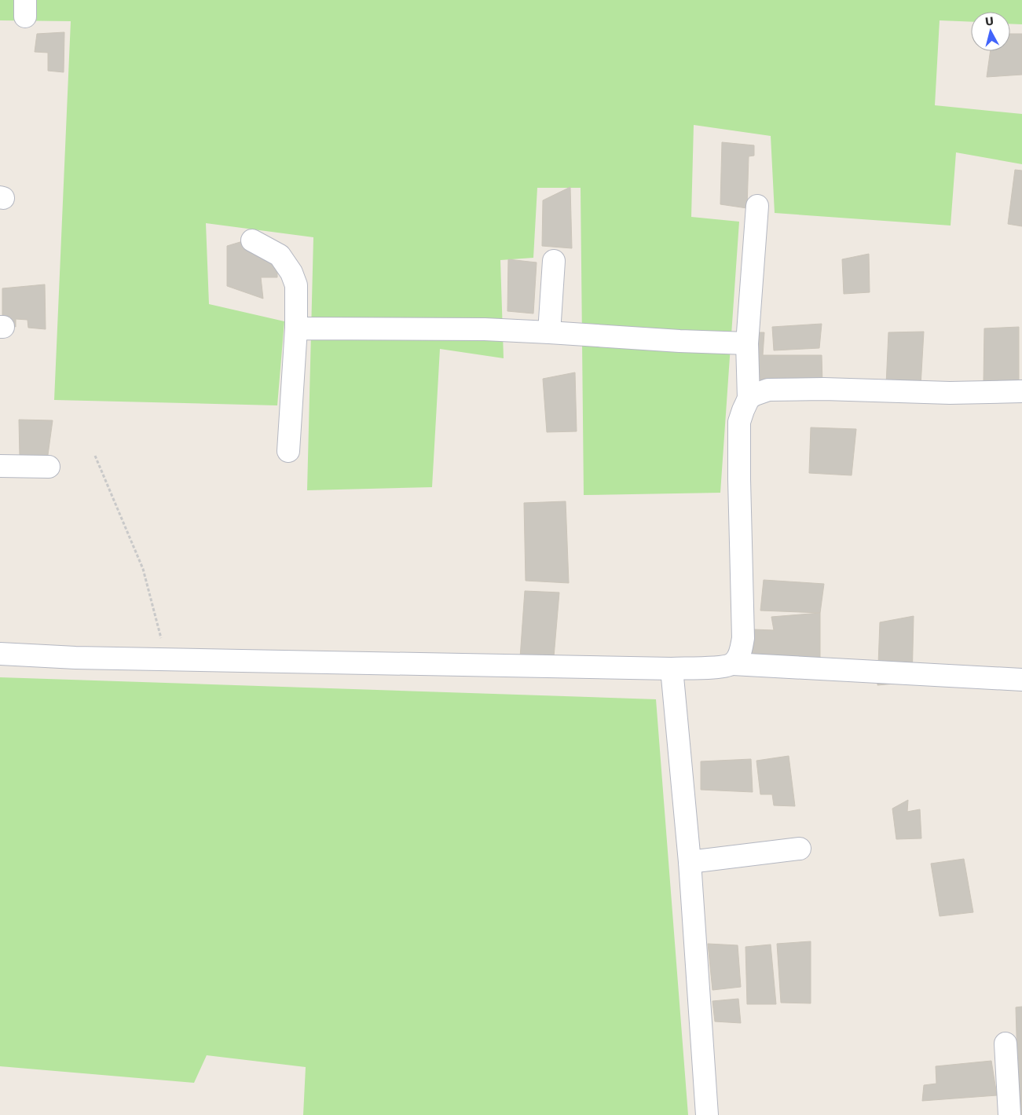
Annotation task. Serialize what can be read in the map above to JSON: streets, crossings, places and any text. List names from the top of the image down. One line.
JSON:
{"north":"top"}
